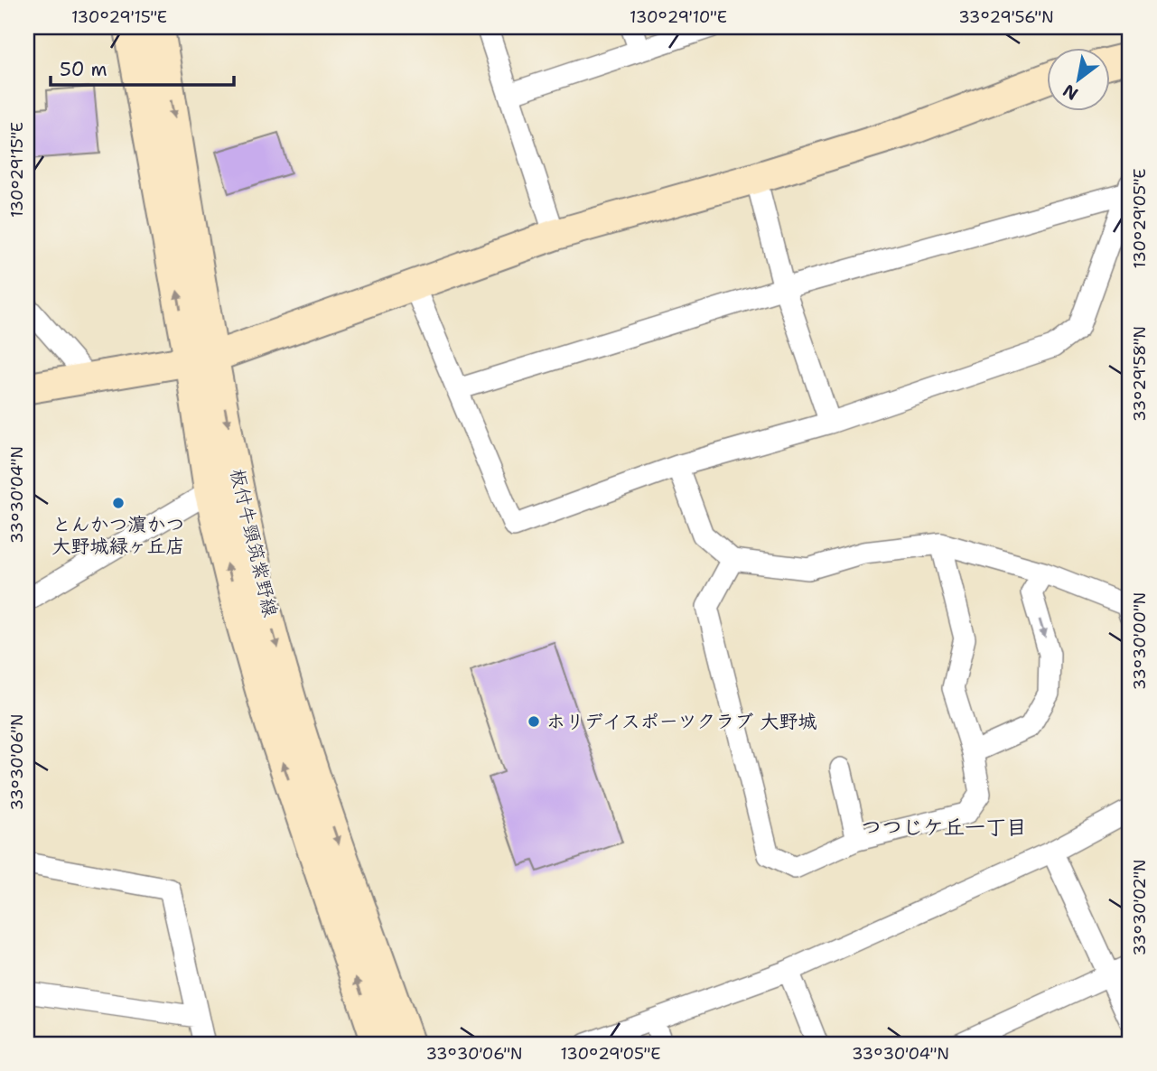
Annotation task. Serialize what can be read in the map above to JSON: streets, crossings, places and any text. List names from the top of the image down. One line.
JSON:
{"streets":{"main road":["板付牛頸筑紫野線"]},"districts":["つつじケ丘一丁目"],"places":["とんかつ濵かつ 大野城緑ヶ丘店","ホリデイスポーツクラブ 大野城"],"scale_bar":"50 m","north":"bottom left","coordinates":["130°29'15\"E","130°29'10\"E","33°29'56\"N","130°29'05\"E","33°29'58\"N","33°30'04\"N","33°30'00\"N","33°30'06\"N","33°30'02\"N"]}
